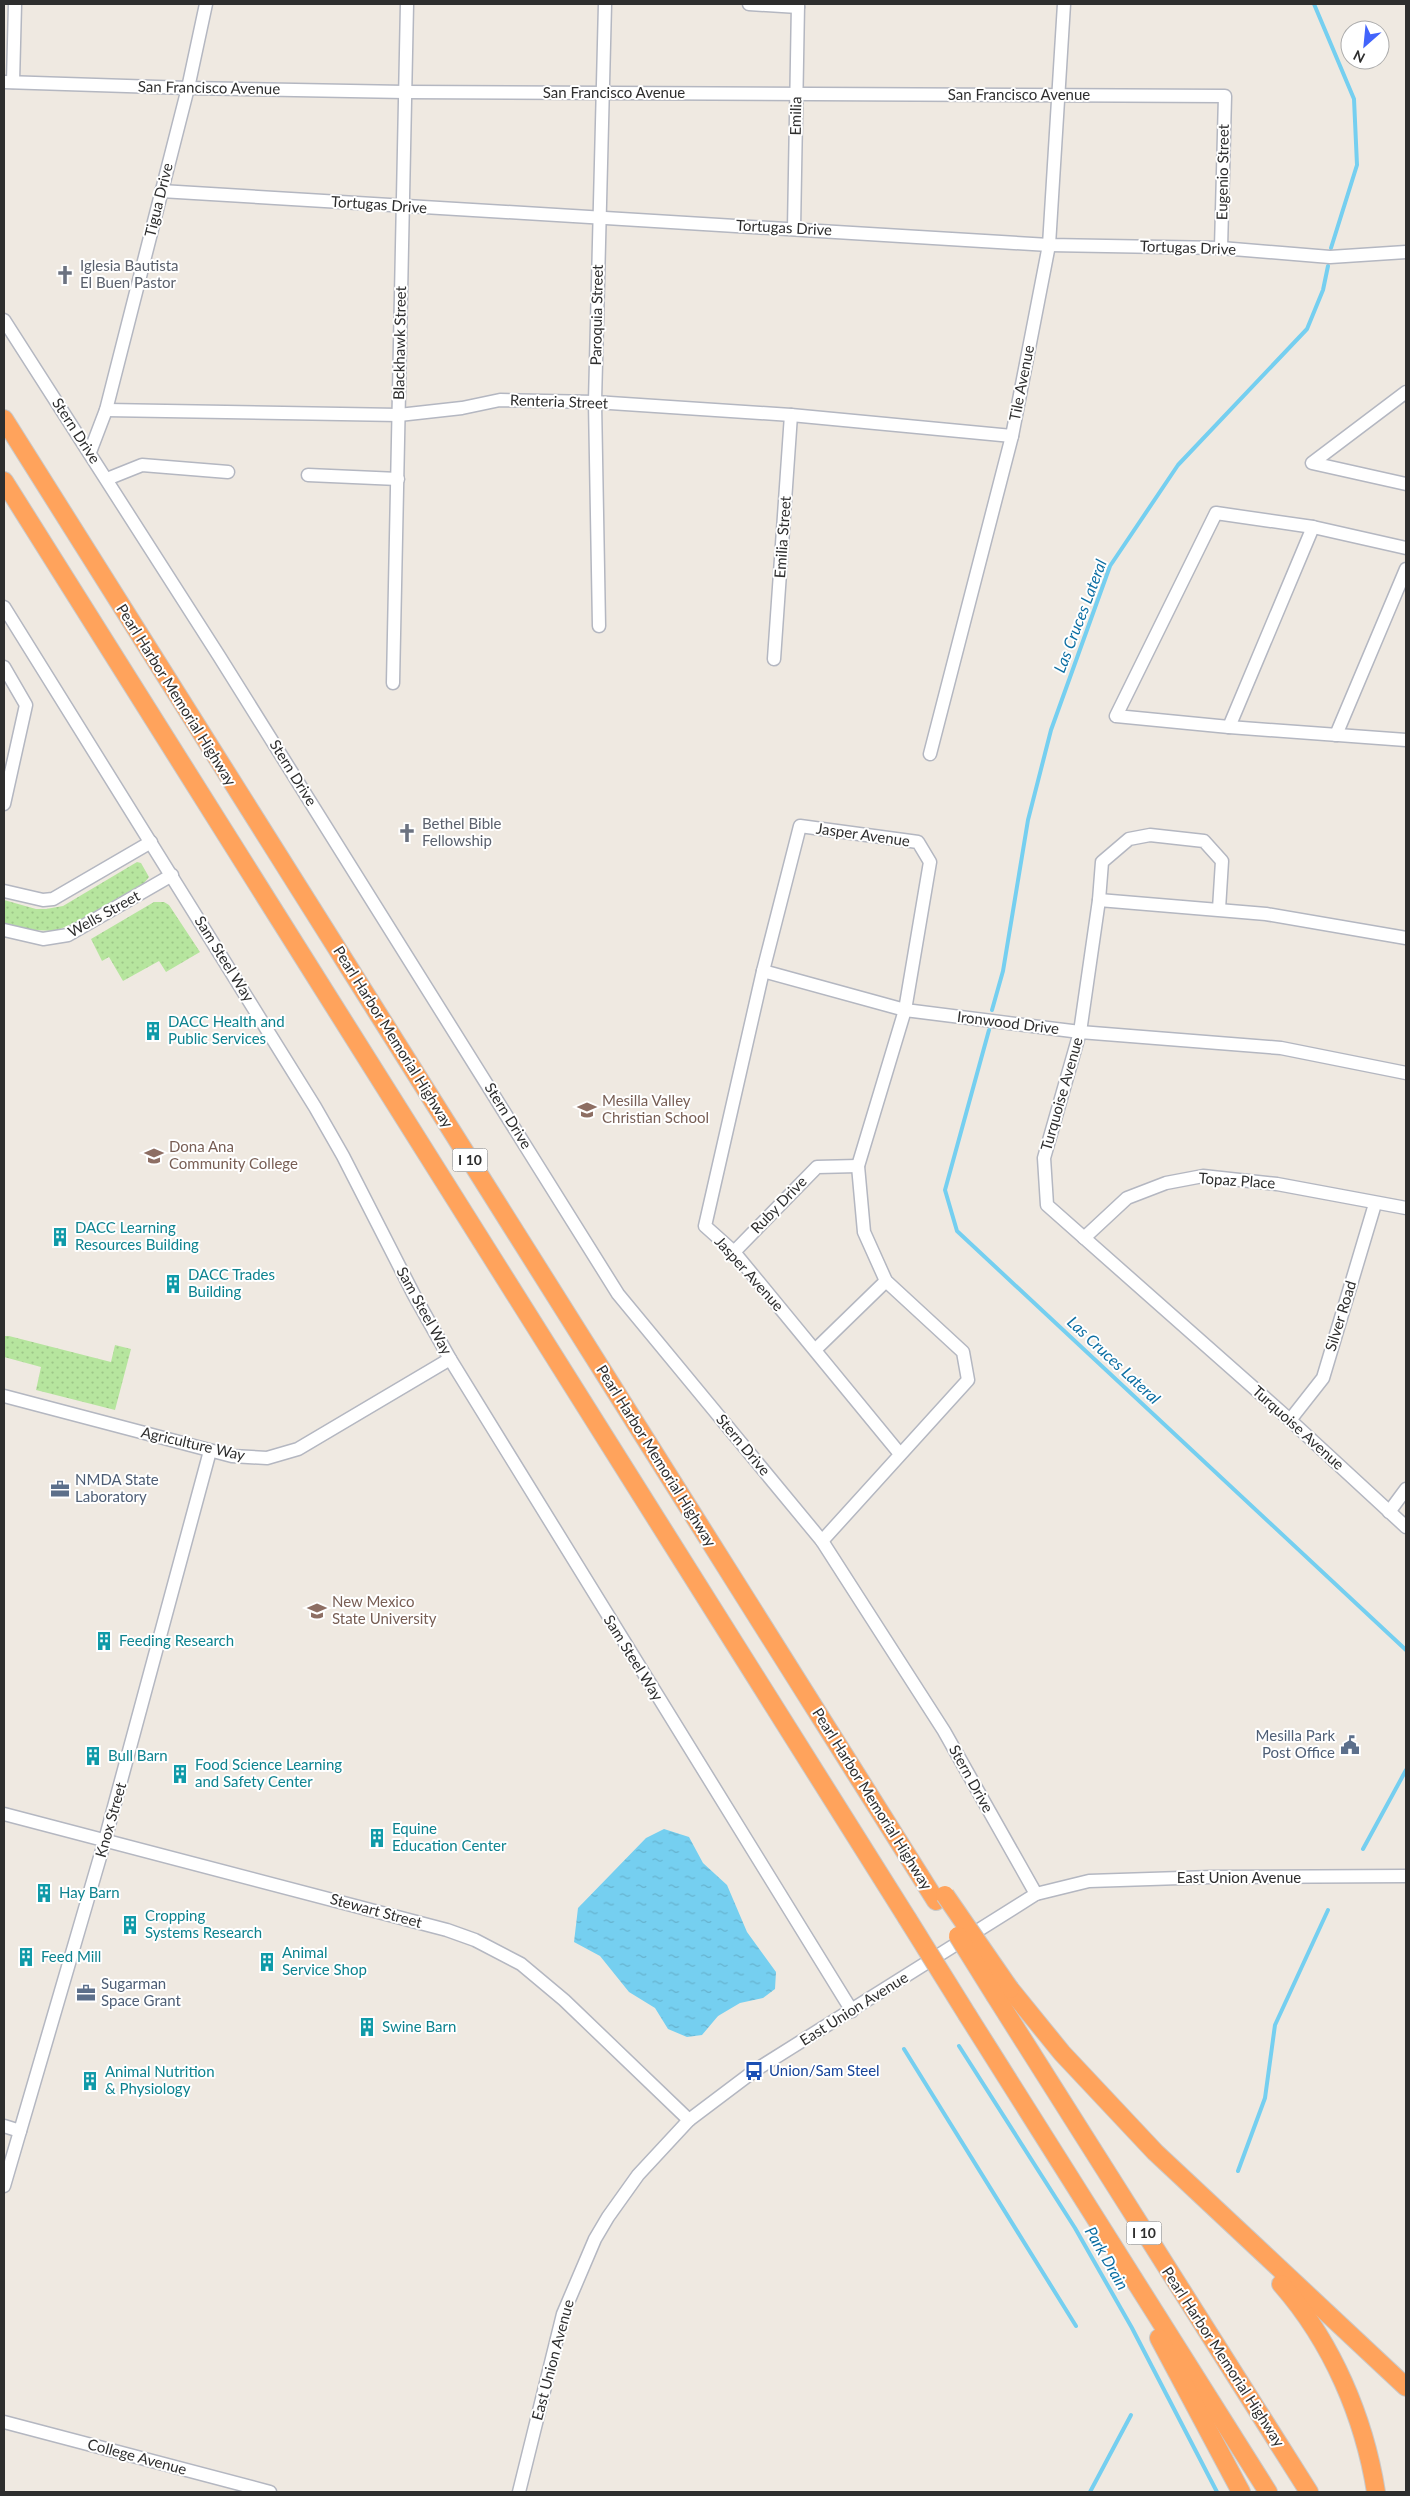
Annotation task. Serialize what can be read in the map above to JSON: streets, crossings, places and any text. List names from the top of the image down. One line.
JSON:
{"streets":{"highway":["Pearl Harbor Memorial Highway","I 10"],"street":["San Francisco Avenue","Emilia","Eugenio Street","Tigua Drive","Tortugas Drive","Paroquia Street","Blackhawk Street","Tile Avenue","Renteria Street","Stern Drive","Emilia Street","Jasper Avenue","Wells Street","Sam Steel Way","Ironwood Drive","Turquoise Avenue","Topaz Place","Ruby Drive","Silver Road","Agriculture Way","Knox Street","East Union Avenue","Stewart Street","College Avenue"]},"crossings":[["San Francisco Avenue","Emilia"],["San Francisco Avenue","Eugenio Street"],["San Francisco Avenue","Tigua Drive"],["San Francisco Avenue","Paroquia Street"],["San Francisco Avenue","Blackhawk Street"],["San Francisco Avenue","Tile Avenue"],["Emilia","Tortugas Drive"],["Eugenio Street","Tortugas Drive"],["Tigua Drive","Tortugas Drive"],["Tigua Drive","Renteria Street"],["Tigua Drive","Stern Drive"],["Tortugas Drive","Paroquia Street"],["Tortugas Drive","Blackhawk Street"],["Tortugas Drive","Tile Avenue"],["Paroquia Street","Renteria Street"],["Blackhawk Street","Renteria Street"],["Tile Avenue","Renteria Street"],["Renteria Street","Emilia Street"],["Stern Drive","Jasper Avenue"],["Stern Drive","East Union Avenue"],["Jasper Avenue","Ironwood Drive"],["Jasper Avenue","Ruby Drive"],["Wells Street","Sam Steel Way"],["Sam Steel Way","Agriculture Way"],["Sam Steel Way","East Union Avenue"],["Ironwood Drive","Turquoise Avenue"],["Turquoise Avenue","Topaz Place"],["Turquoise Avenue","Silver Road"],["Topaz Place","Silver Road"],["Agriculture Way","Knox Street"],["Knox Street","Stewart Street"],["East Union Avenue","Stewart Street"]],"water":["Las Cruces Lateral","Park Drain"],"places":{"church":["Iglesia Bautista El Buen Pastor","Bethel Bible Fellowship"],"building":["DACC Health and Public Services","DACC Learning Resources Building","DACC Trades Building","Feeding Research","Bull Barn","Food Science Learning and Safety Center","Equine Education Center","Hay Barn","Cropping Systems Research","Feed Mill","Animal Service Shop","Swine Barn","Animal Nutrition & Physiology"],"school or university":["Mesilla Valley Christian School","Dona Ana Community College","New Mexico State University"],"office":["NMDA State Laboratory","Sugarman Space Grant"],"public building":["Mesilla Park Post Office"],"bus stop":["Union/Sam Steel"]},"north":"bottom left"}
